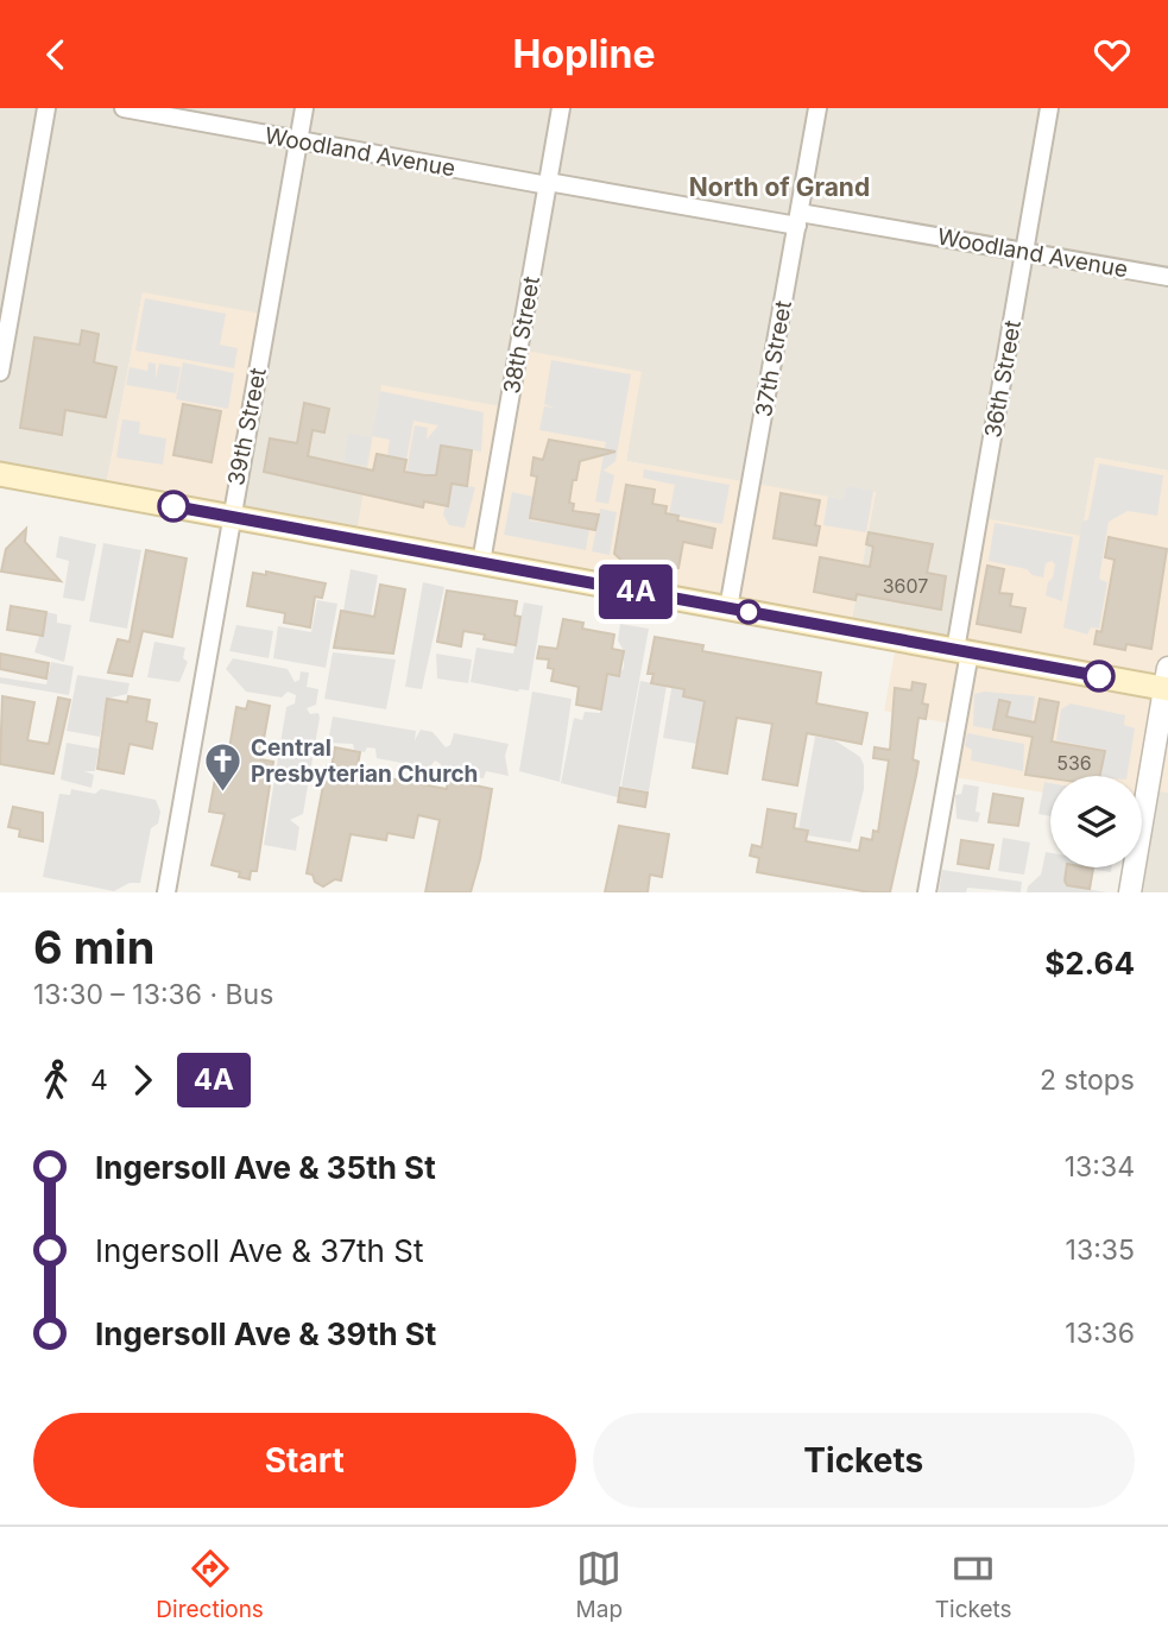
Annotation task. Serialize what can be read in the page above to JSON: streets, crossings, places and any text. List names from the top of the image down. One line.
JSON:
{"streets":{"street":["Woodland Avenue","38th Street","37th Street","36th Street","39th Street"]},"crossings":[["Woodland Avenue","38th Street"],["Woodland Avenue","37th Street"],["Woodland Avenue","36th Street"],["Woodland Avenue","39th Street"]],"districts":["North of Grand"],"places":{"church":["Central Presbyterian Church"]},"lines":["bus line 4A"],"house_numbers":["3607","536"],"page":{"header":"Hopline","on_map":"4A","heading":["6 min","13:30 – 13:36 · Bus","$2.64"],"legs":["4","4A","2 stops"],"list":[{"name":"Ingersoll Ave & 35th St","value":"13:34"},{"name":"Ingersoll Ave & 37th St","value":"13:35"},{"name":"Ingersoll Ave & 39th St","value":"13:36"}],"buttons":["Start","Tickets"],"tabs":["Directions","Map","Tickets"]}}
